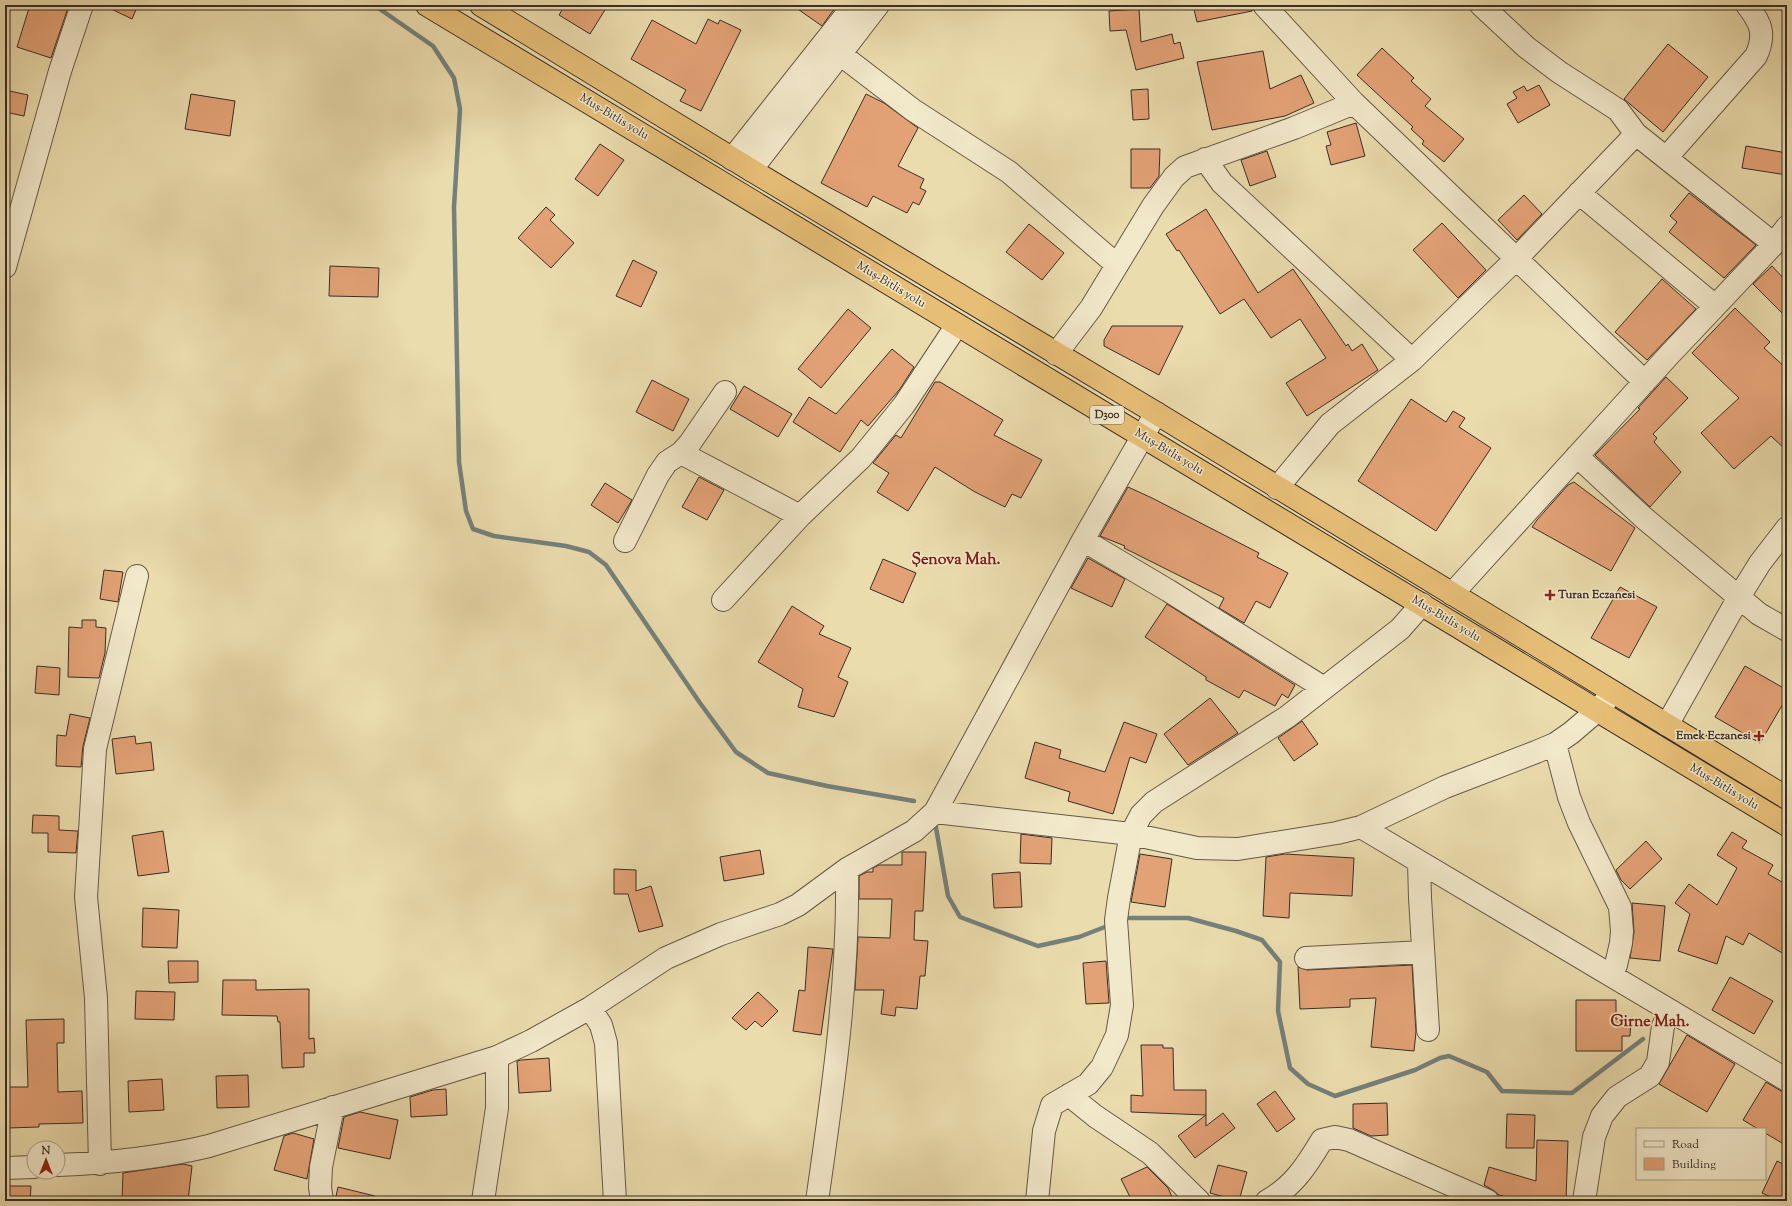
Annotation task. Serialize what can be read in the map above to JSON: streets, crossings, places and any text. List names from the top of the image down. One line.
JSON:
{"streets":{"highway":["Muş-Bitlis yolu","D300"]},"districts":["Şenova Mah.","Girne Mah."],"places":{"health":["Turan Eczanesi","Emek Eczanesi"]},"legend":["Road","Building"],"north":"top"}
